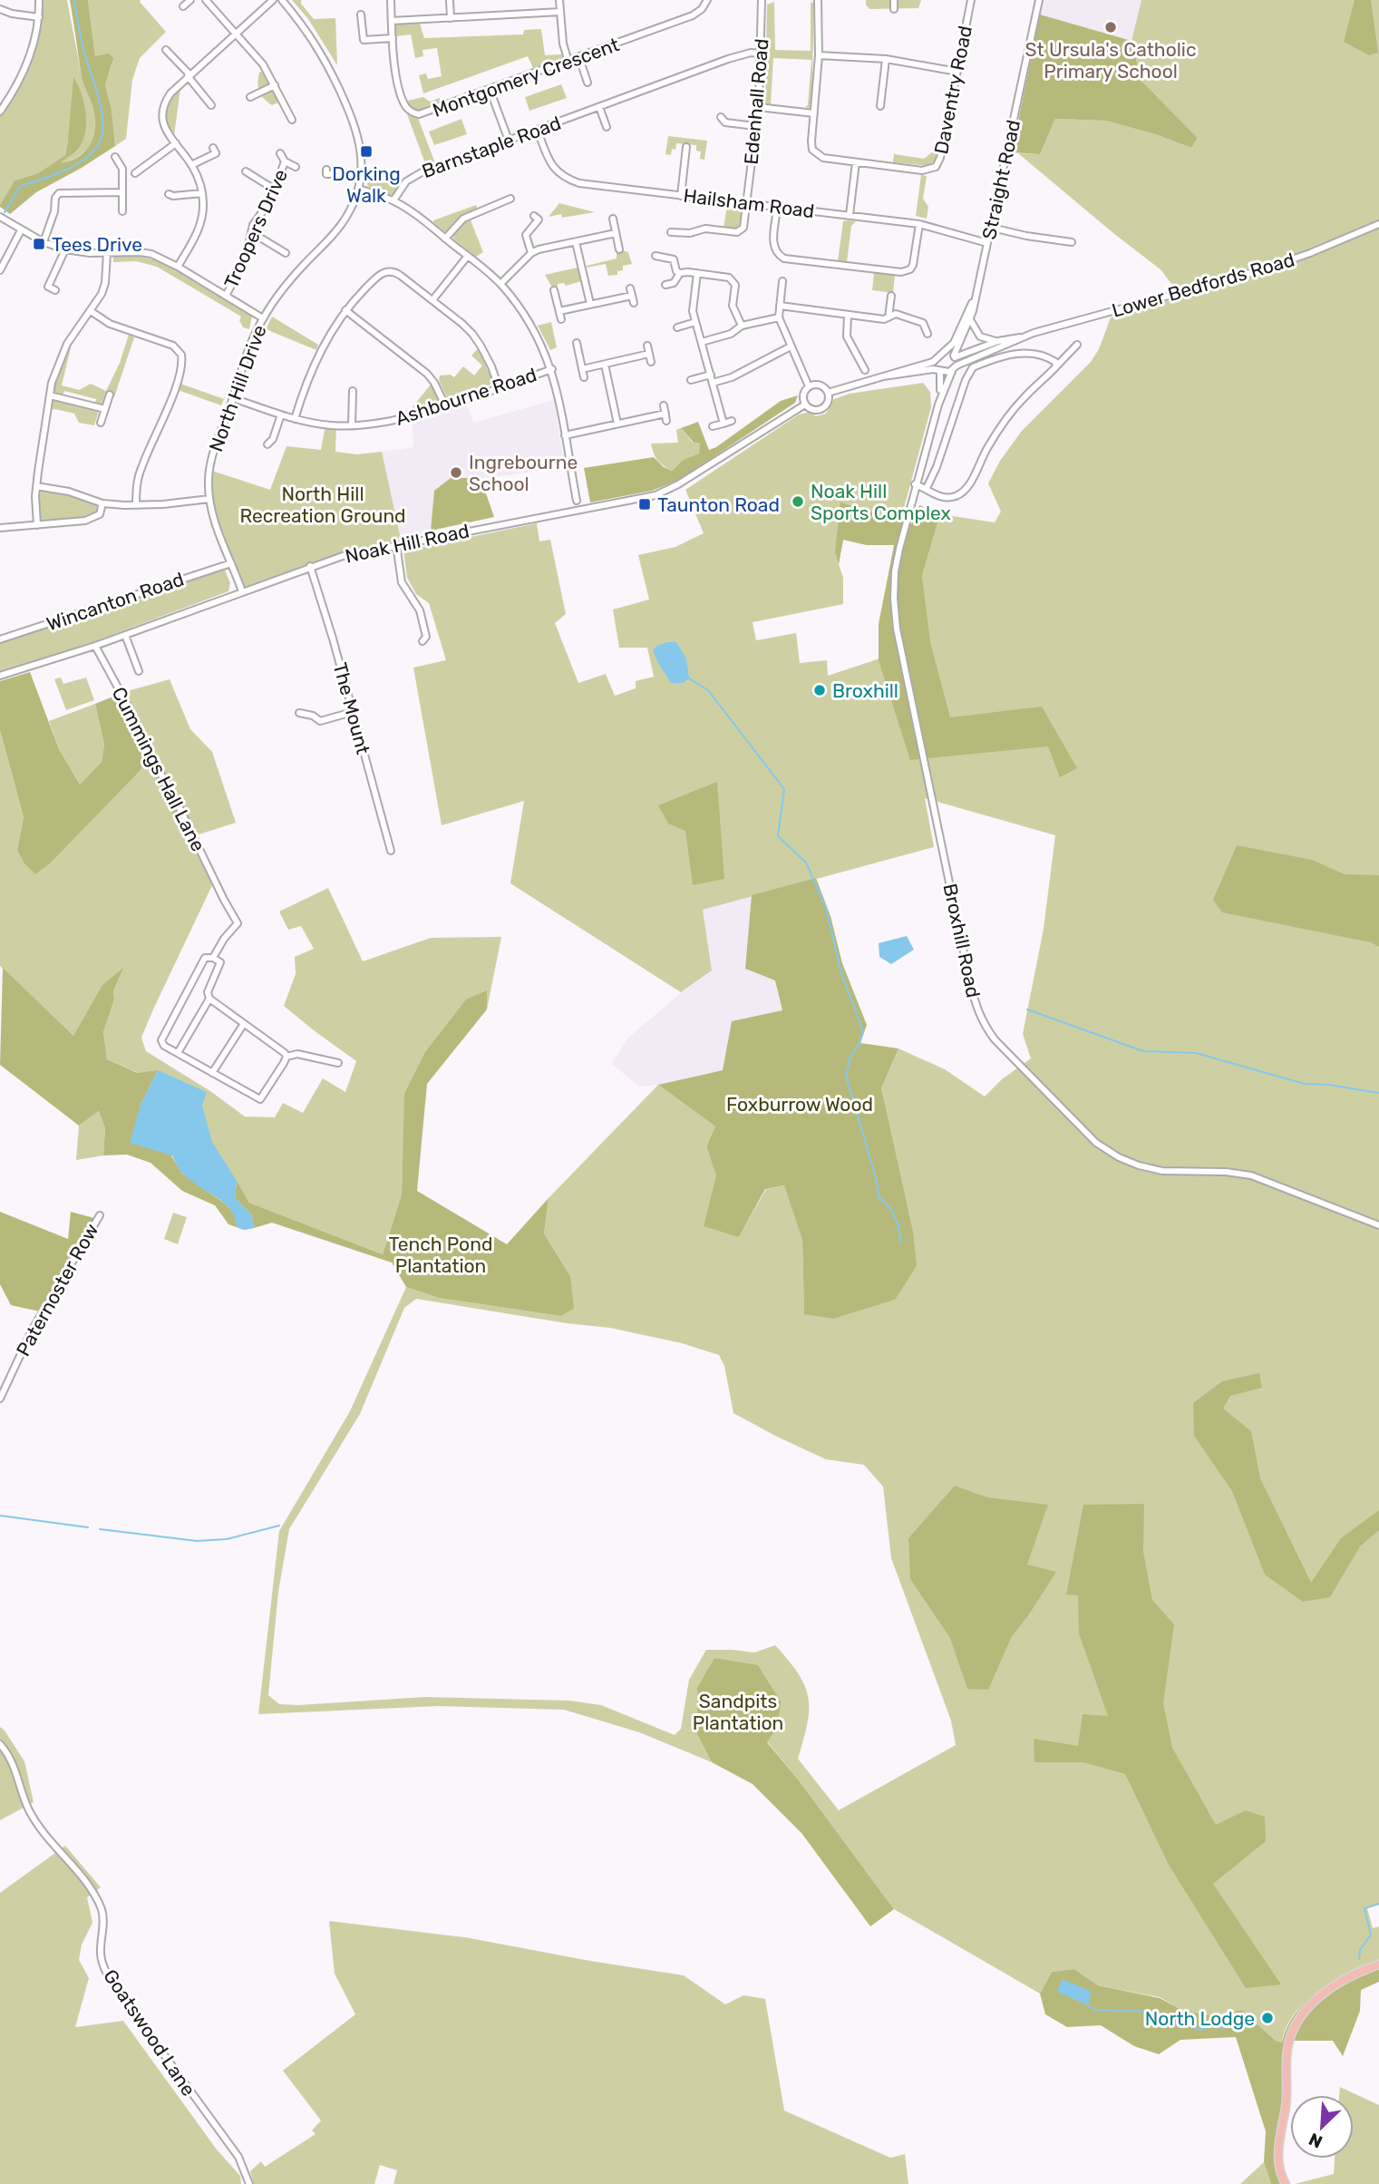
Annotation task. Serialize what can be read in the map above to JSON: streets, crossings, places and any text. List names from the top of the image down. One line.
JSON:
{"streets":{"street":["Montgomery Crescent","Daventry Road","Edenhall Road","Barnstaple Road","Straight Road","Hailsham Road","Troopers Drive","Lower Bedfords Road","North Hill Drive","Ashbourne Road","Noak Hill Road","Wincanton Road","The Mount","Cummings Hall Lane","Broxhill Road","Paternoster Row","Goatswood Lane"]},"crossings":[["Edenhall Road","Barnstaple Road"],["Edenhall Road","Hailsham Road"],["Barnstaple Road","Hailsham Road"],["Straight Road","Hailsham Road"],["Straight Road","Lower Bedfords Road"],["Straight Road","Noak Hill Road"],["Straight Road","Broxhill Road"],["Lower Bedfords Road","Noak Hill Road"],["Lower Bedfords Road","Broxhill Road"],["North Hill Drive","Ashbourne Road"],["North Hill Drive","Noak Hill Road"],["North Hill Drive","Wincanton Road"],["Noak Hill Road","The Mount"],["Noak Hill Road","Cummings Hall Lane"],["Noak Hill Road","Broxhill Road"]],"parks":["North Hill Recreation Ground","Foxburrow Wood","Tench Pond Plantation","Sandpits Plantation"],"places":{"other":["St Ursula's Catholic Primary School","Ingrebourne School","Noak Hill Sports Complex","Broxhill","North Lodge"],"transit":["Dorking Walk","Tees Drive","Taunton Road"]},"north":"bottom left"}
